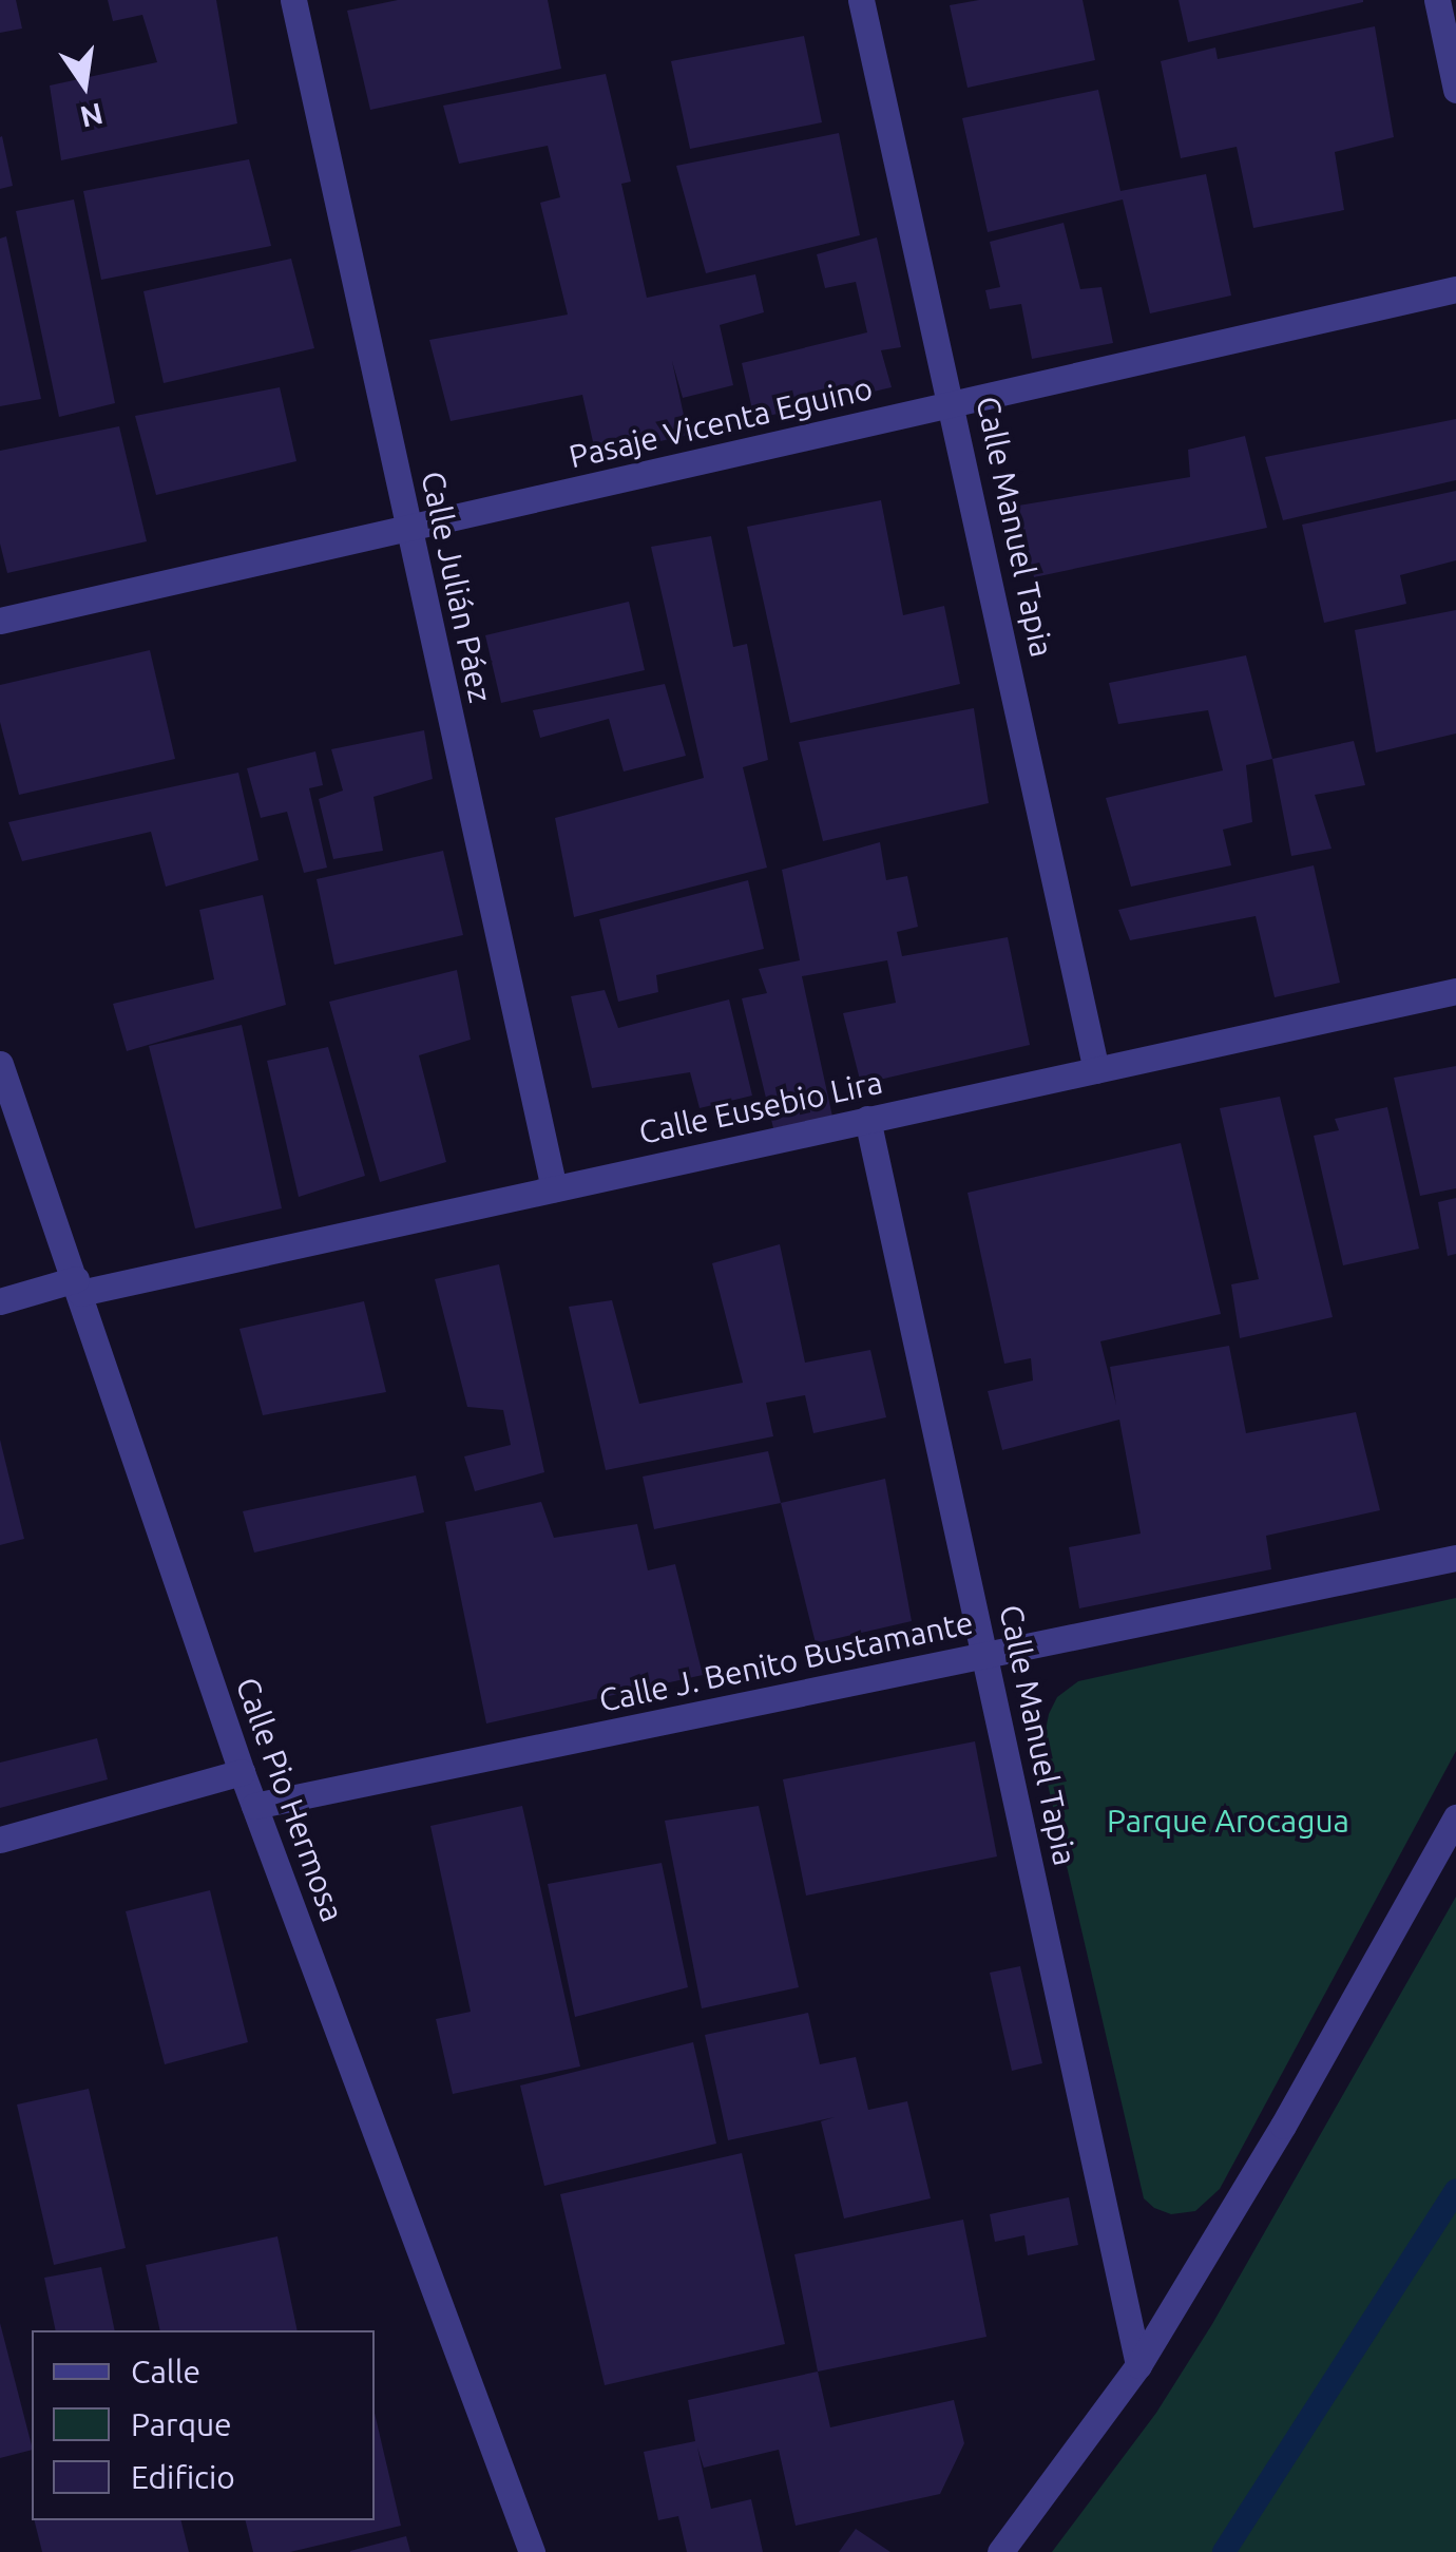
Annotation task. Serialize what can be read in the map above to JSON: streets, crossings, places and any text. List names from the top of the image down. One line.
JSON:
{"streets":{"street":["Pasaje Vicenta Eguino","Calle Manuel Tapia","Calle Julián Páez","Calle Eusebio Lira","Calle J. Benito Bustamante","Calle Pio Hermosa"]},"crossings":[["Pasaje Vicenta Eguino","Calle Manuel Tapia"],["Pasaje Vicenta Eguino","Calle Julián Páez"],["Calle Manuel Tapia","Calle Eusebio Lira"],["Calle Manuel Tapia","Calle J. Benito Bustamante"],["Calle Julián Páez","Calle Eusebio Lira"],["Calle Eusebio Lira","Calle Pio Hermosa"],["Calle J. Benito Bustamante","Calle Pio Hermosa"]],"parks":["Parque Arocagua"],"legend":["Calle","Parque","Edificio"],"north":"bottom"}
